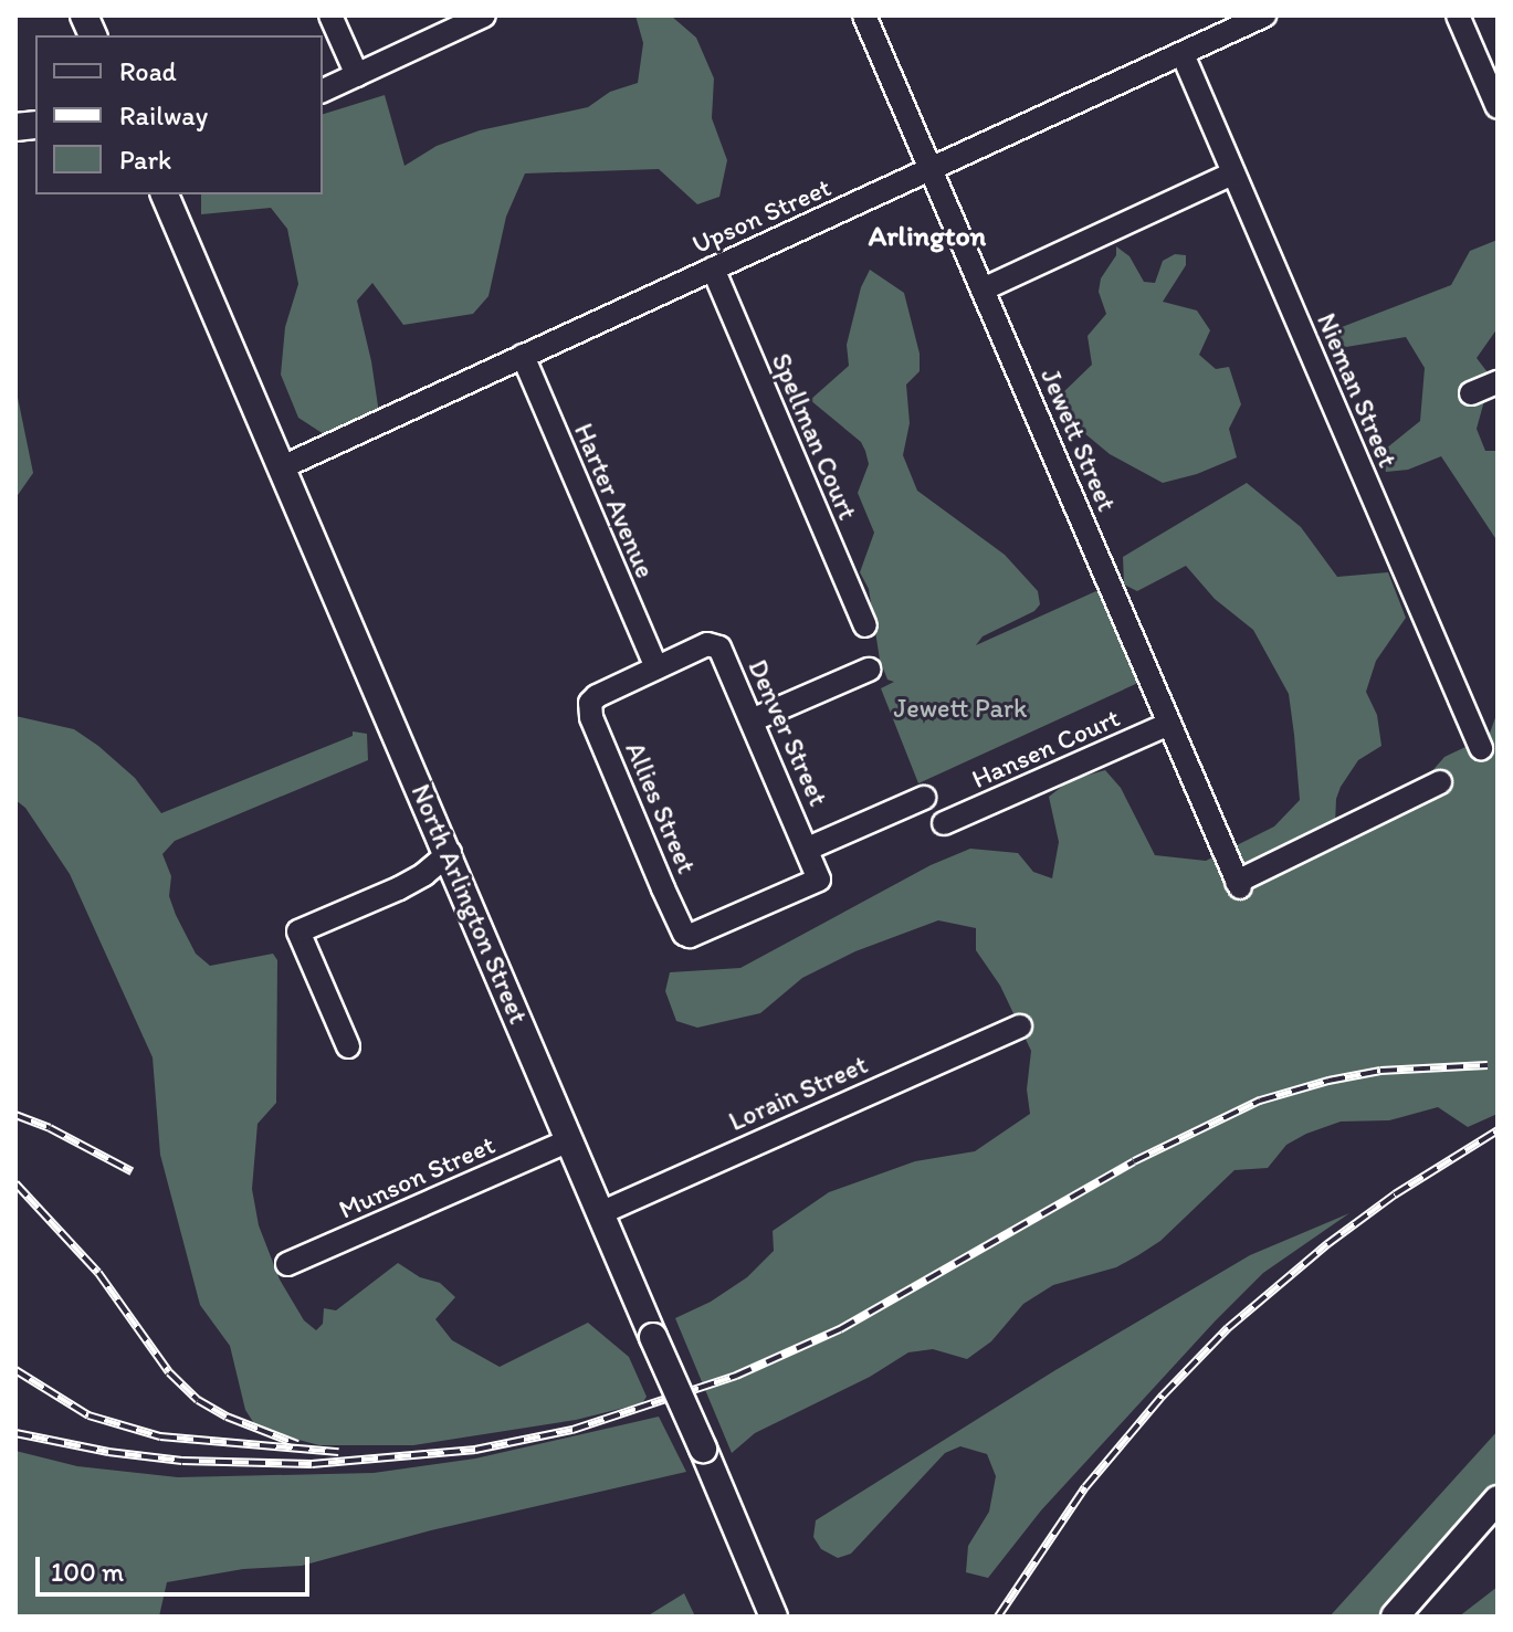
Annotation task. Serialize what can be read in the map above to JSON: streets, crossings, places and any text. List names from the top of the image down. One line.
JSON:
{"streets":{"street":["Upson Street","Nieman Street","Spellman Court","Jewett Street","Harter Avenue","Denver Street","Hansen Court","Allies Street","North Arlington Street","Lorain Street","Munson Street"]},"crossings":[["Upson Street","Nieman Street"],["Upson Street","Spellman Court"],["Upson Street","Jewett Street"],["Upson Street","Harter Avenue"],["Upson Street","North Arlington Street"],["Jewett Street","Hansen Court"],["Harter Avenue","Denver Street"],["Harter Avenue","Allies Street"],["Denver Street","Allies Street"],["North Arlington Street","Lorain Street"],["North Arlington Street","Munson Street"]],"districts":["Arlington"],"parks":["Jewett Park"],"legend":["Road","Railway","Park"],"scale_bar":"100 m"}
